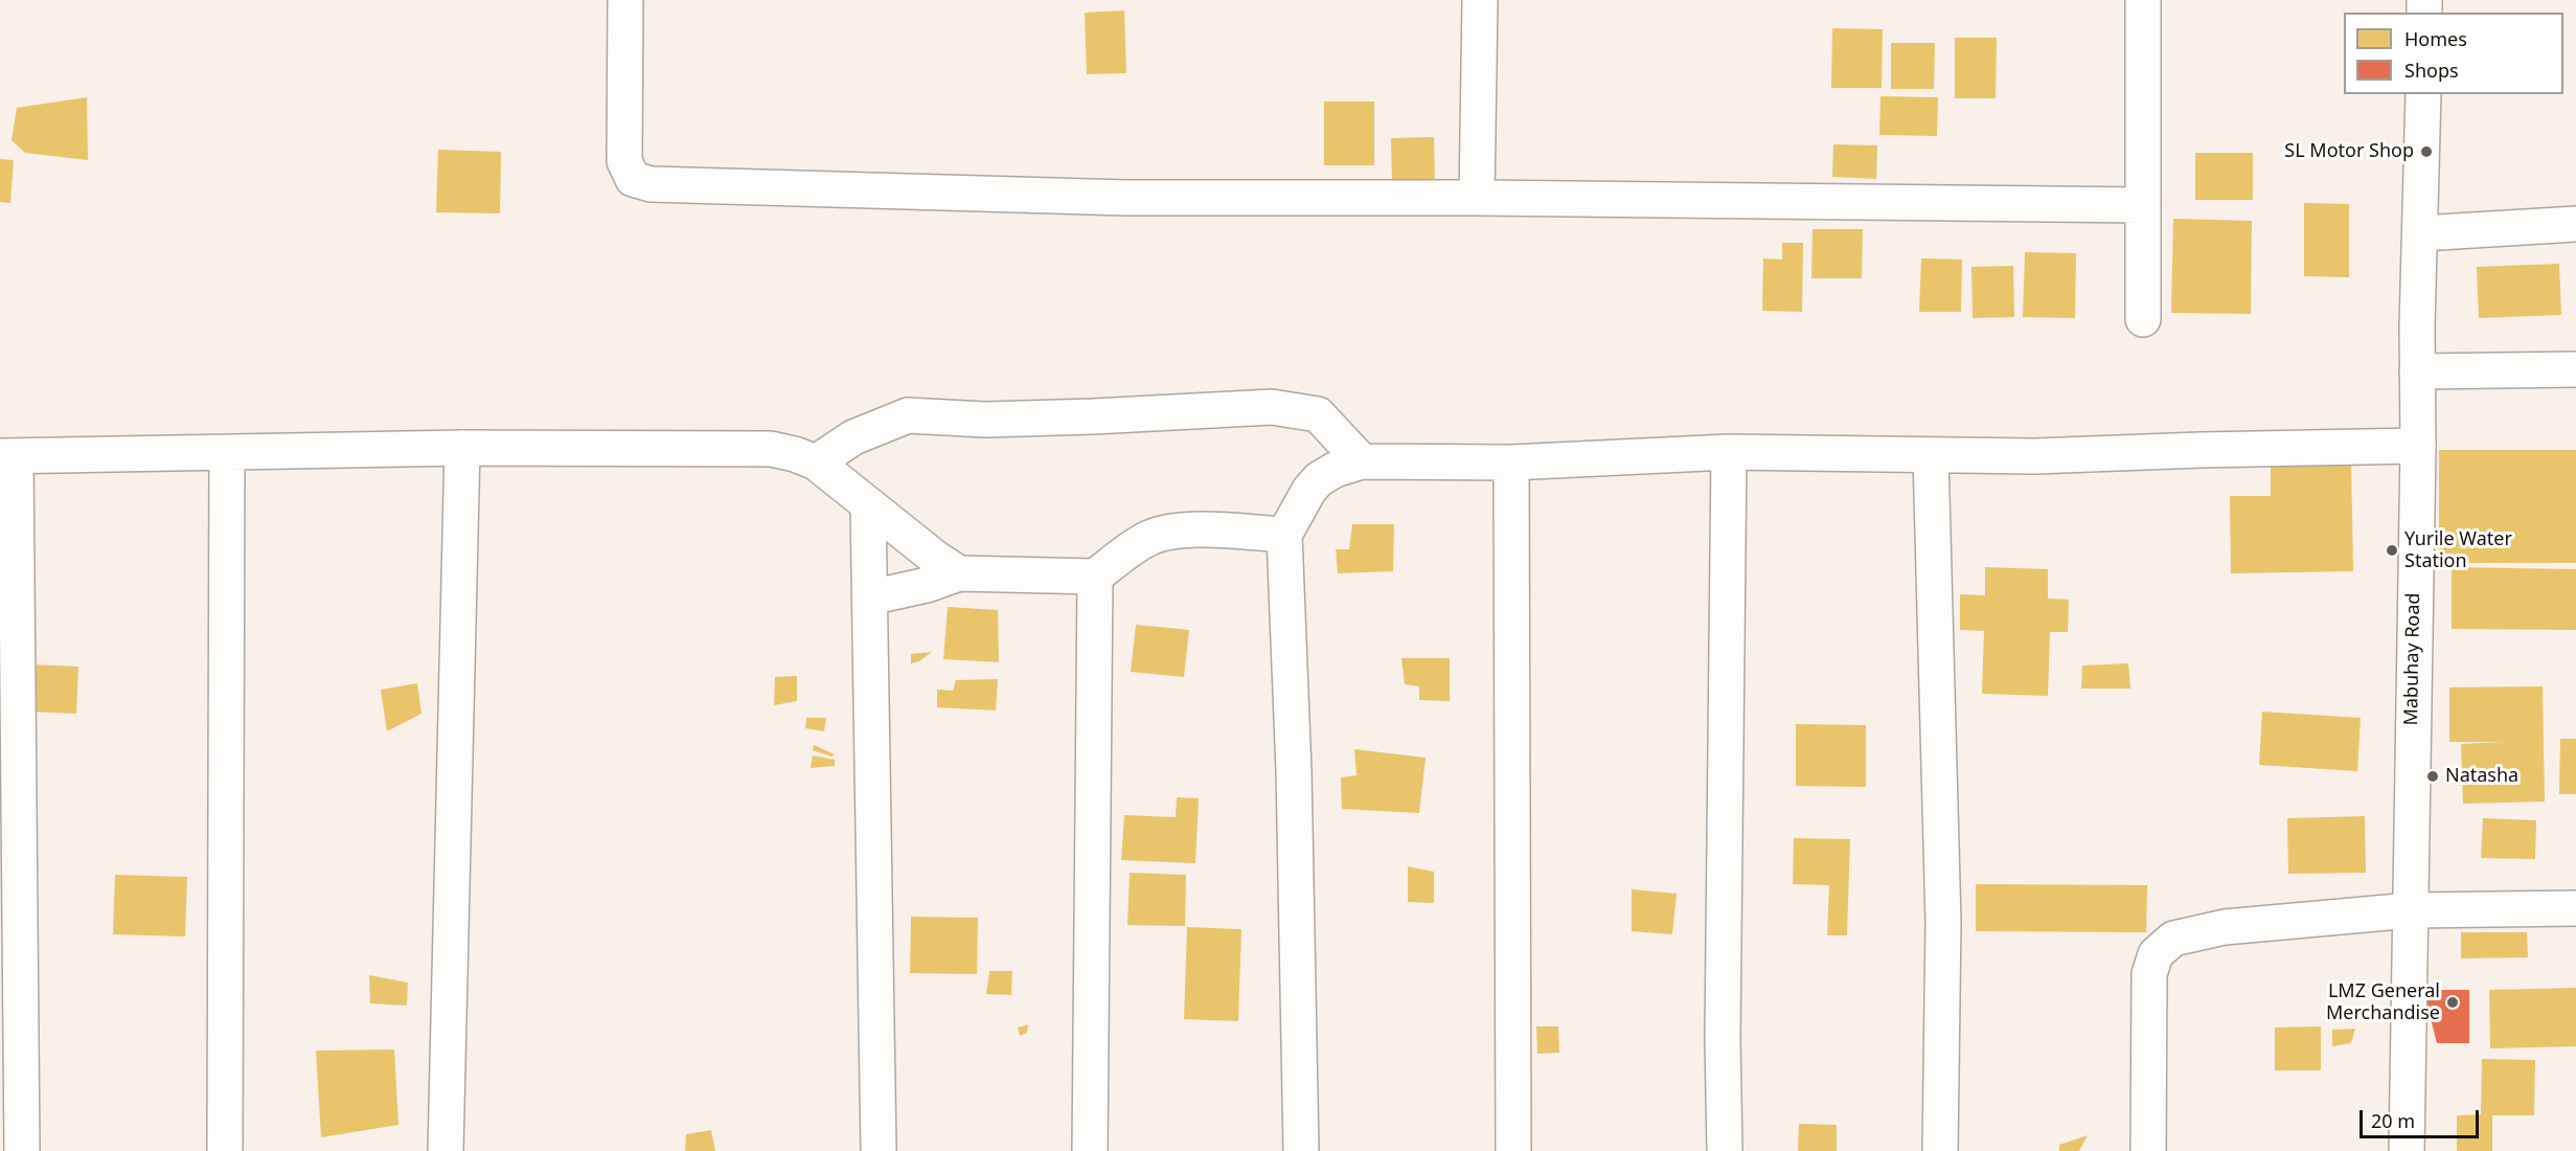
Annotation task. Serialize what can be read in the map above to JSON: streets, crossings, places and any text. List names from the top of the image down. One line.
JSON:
{"streets":{"street":["Mabuhay Road"]},"places":["SL Motor Shop","Yurile Water Station","Natasha","LMZ General Merchandise"],"legend":["Homes","Shops"],"scale_bar":"20 m"}
